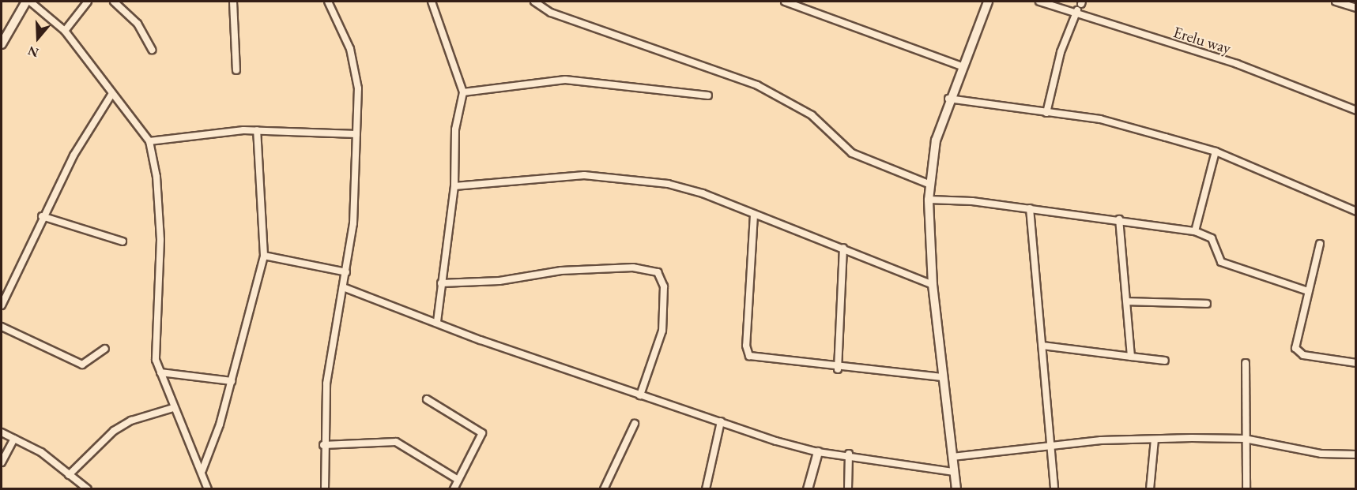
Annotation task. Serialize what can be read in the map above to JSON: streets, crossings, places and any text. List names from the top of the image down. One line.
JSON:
{"streets":{"street":["Erelu way"]},"north":"bottom"}
